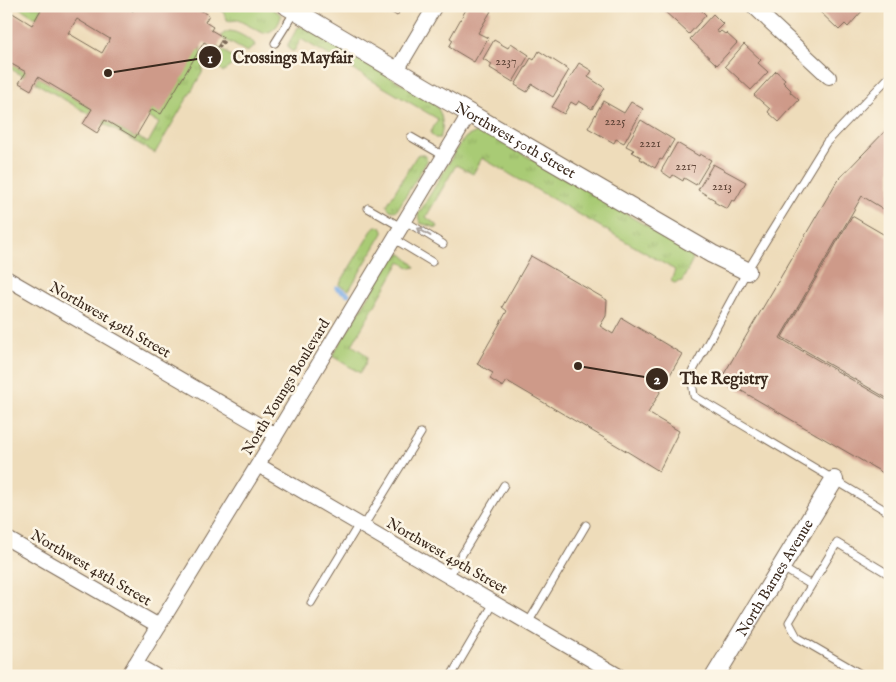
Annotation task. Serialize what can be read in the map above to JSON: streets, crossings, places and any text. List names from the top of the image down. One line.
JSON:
{"streets":{"street":["Northwest 50th Street","Northwest 49th Street","North Youngs Boulevard","Northwest 48th Street","North Barnes Avenue"]},"crossings":[["Northwest 50th Street","North Youngs Boulevard"],["Northwest 49th Street","North Youngs Boulevard"],["North Youngs Boulevard","Northwest 48th Street"]],"places":["Crossings Mayfair","The Registry"],"house_numbers":["2237","2225","2221","2217","2213"]}
